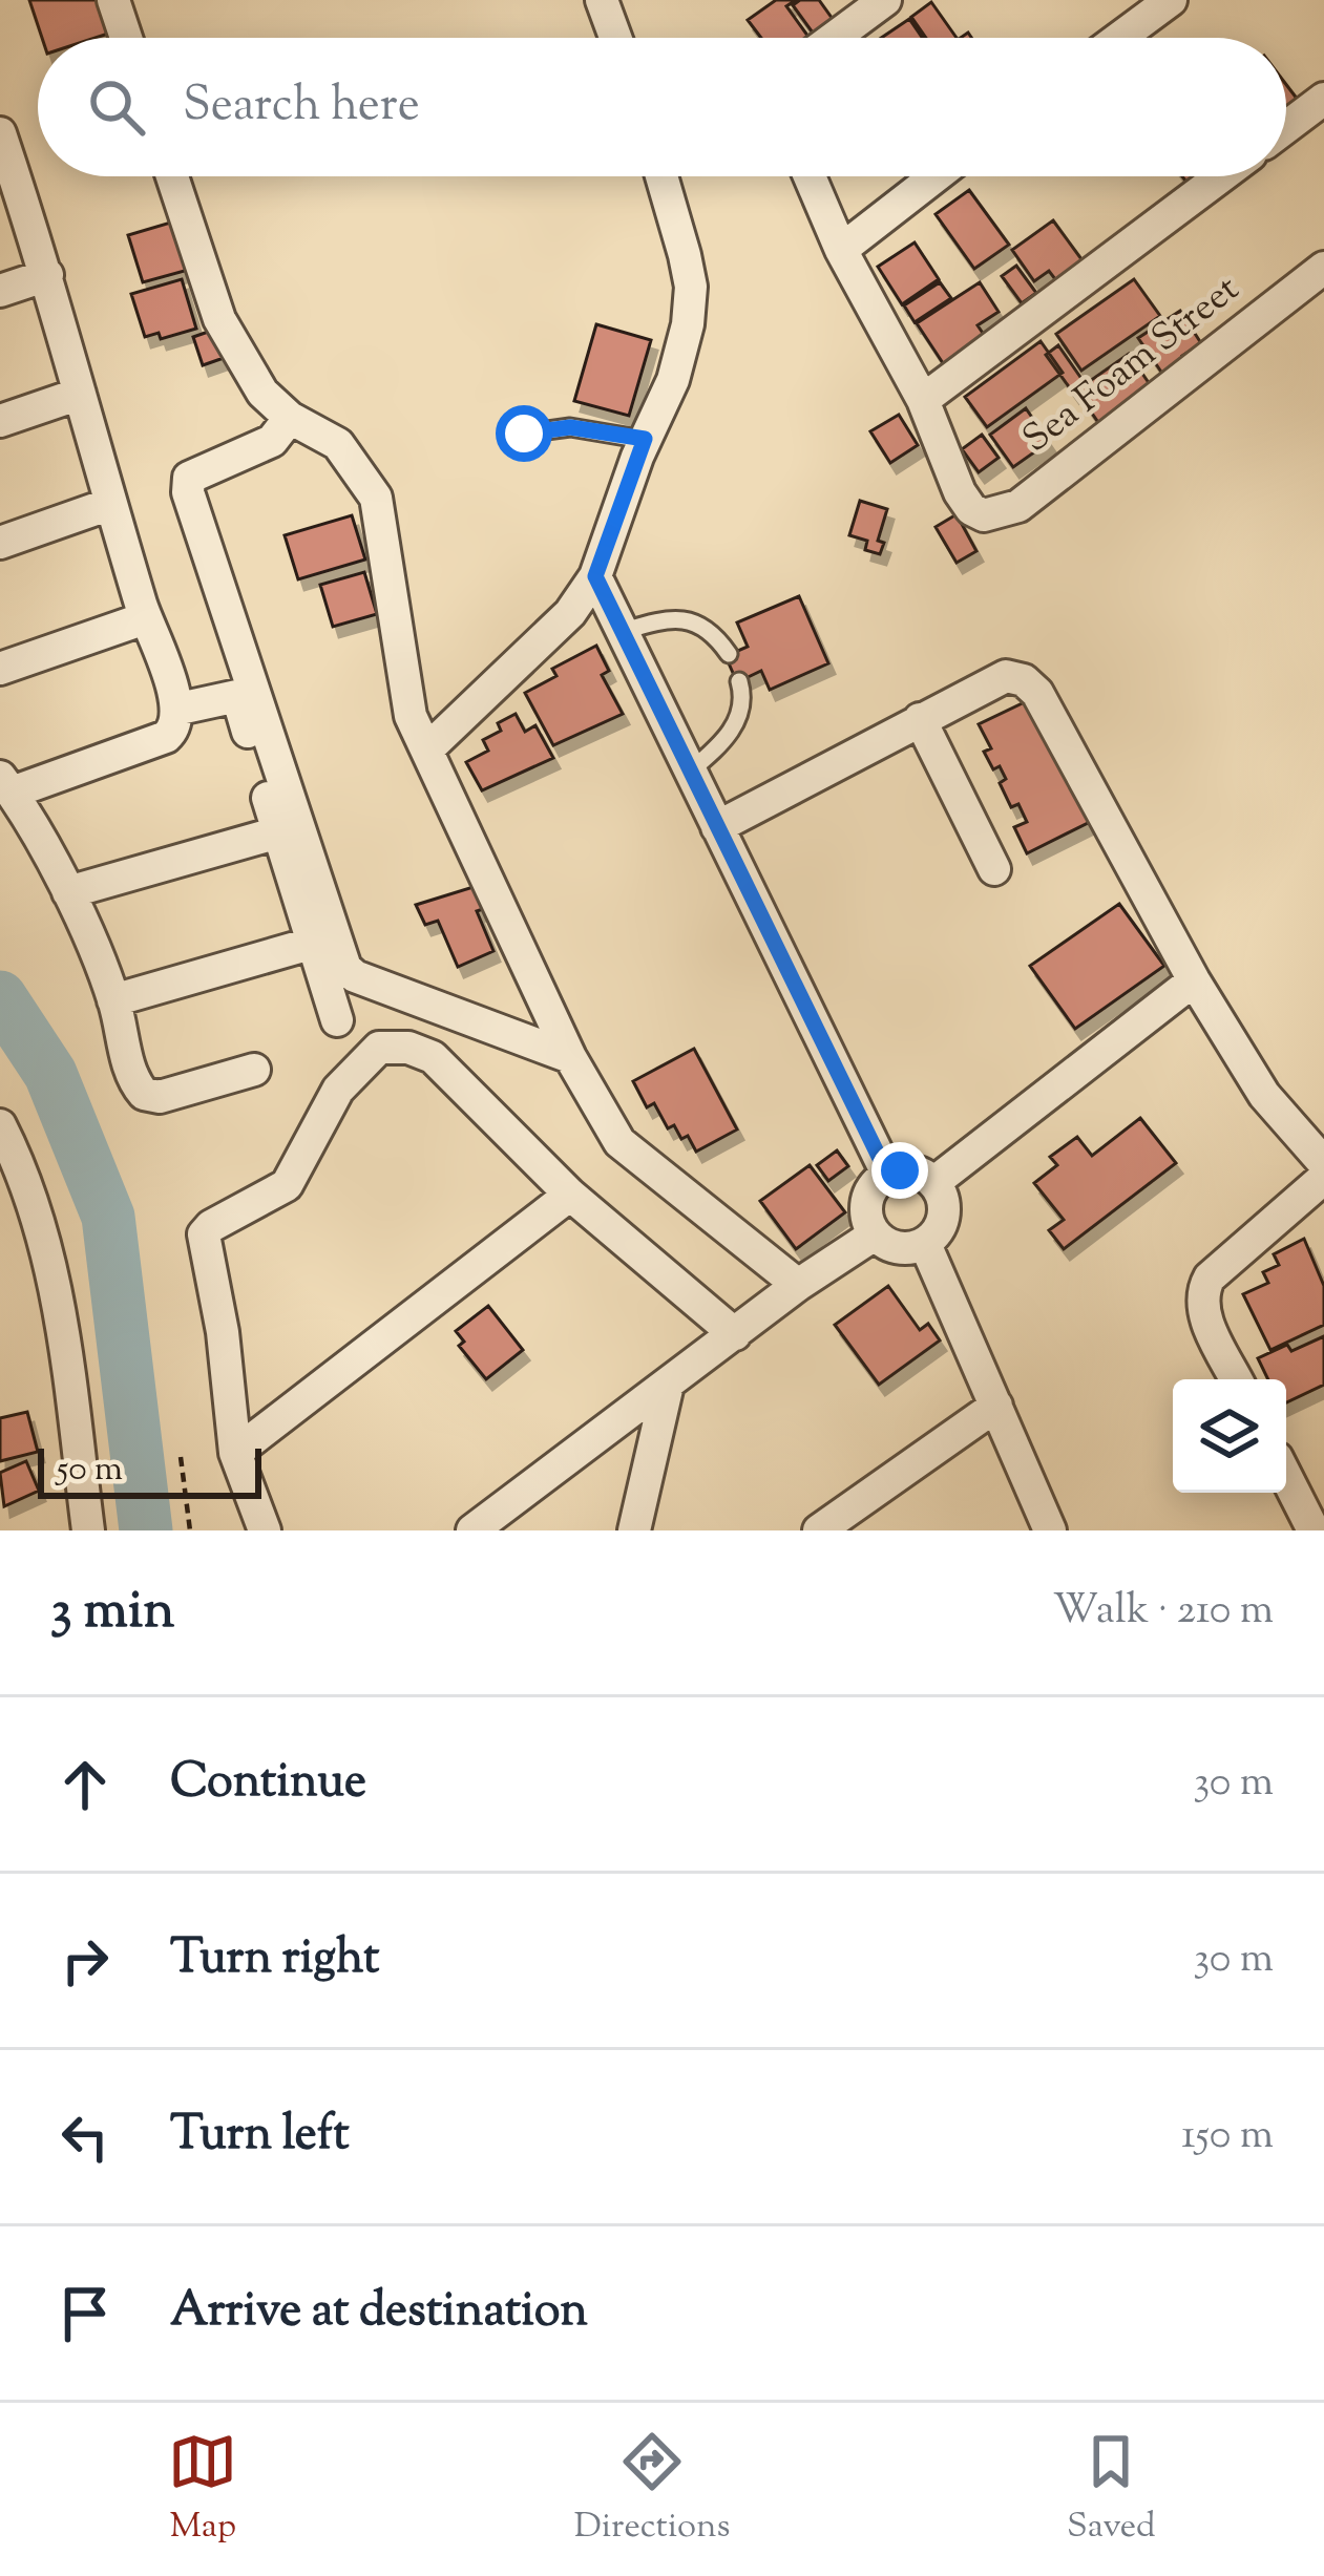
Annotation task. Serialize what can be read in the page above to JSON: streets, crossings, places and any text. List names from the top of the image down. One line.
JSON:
{"streets":{"street":["Sea Foam Street"]},"scale_bar":"50 m","page":{"search":"Search here","scale":"50 m","heading":["3 min","Walk · 210 m"],"list":[["Continue","30 m"],["Turn right","30 m"],["Turn left","150 m"],"Arrive at destination"],"nav":["Map","Directions","Saved"]}}
